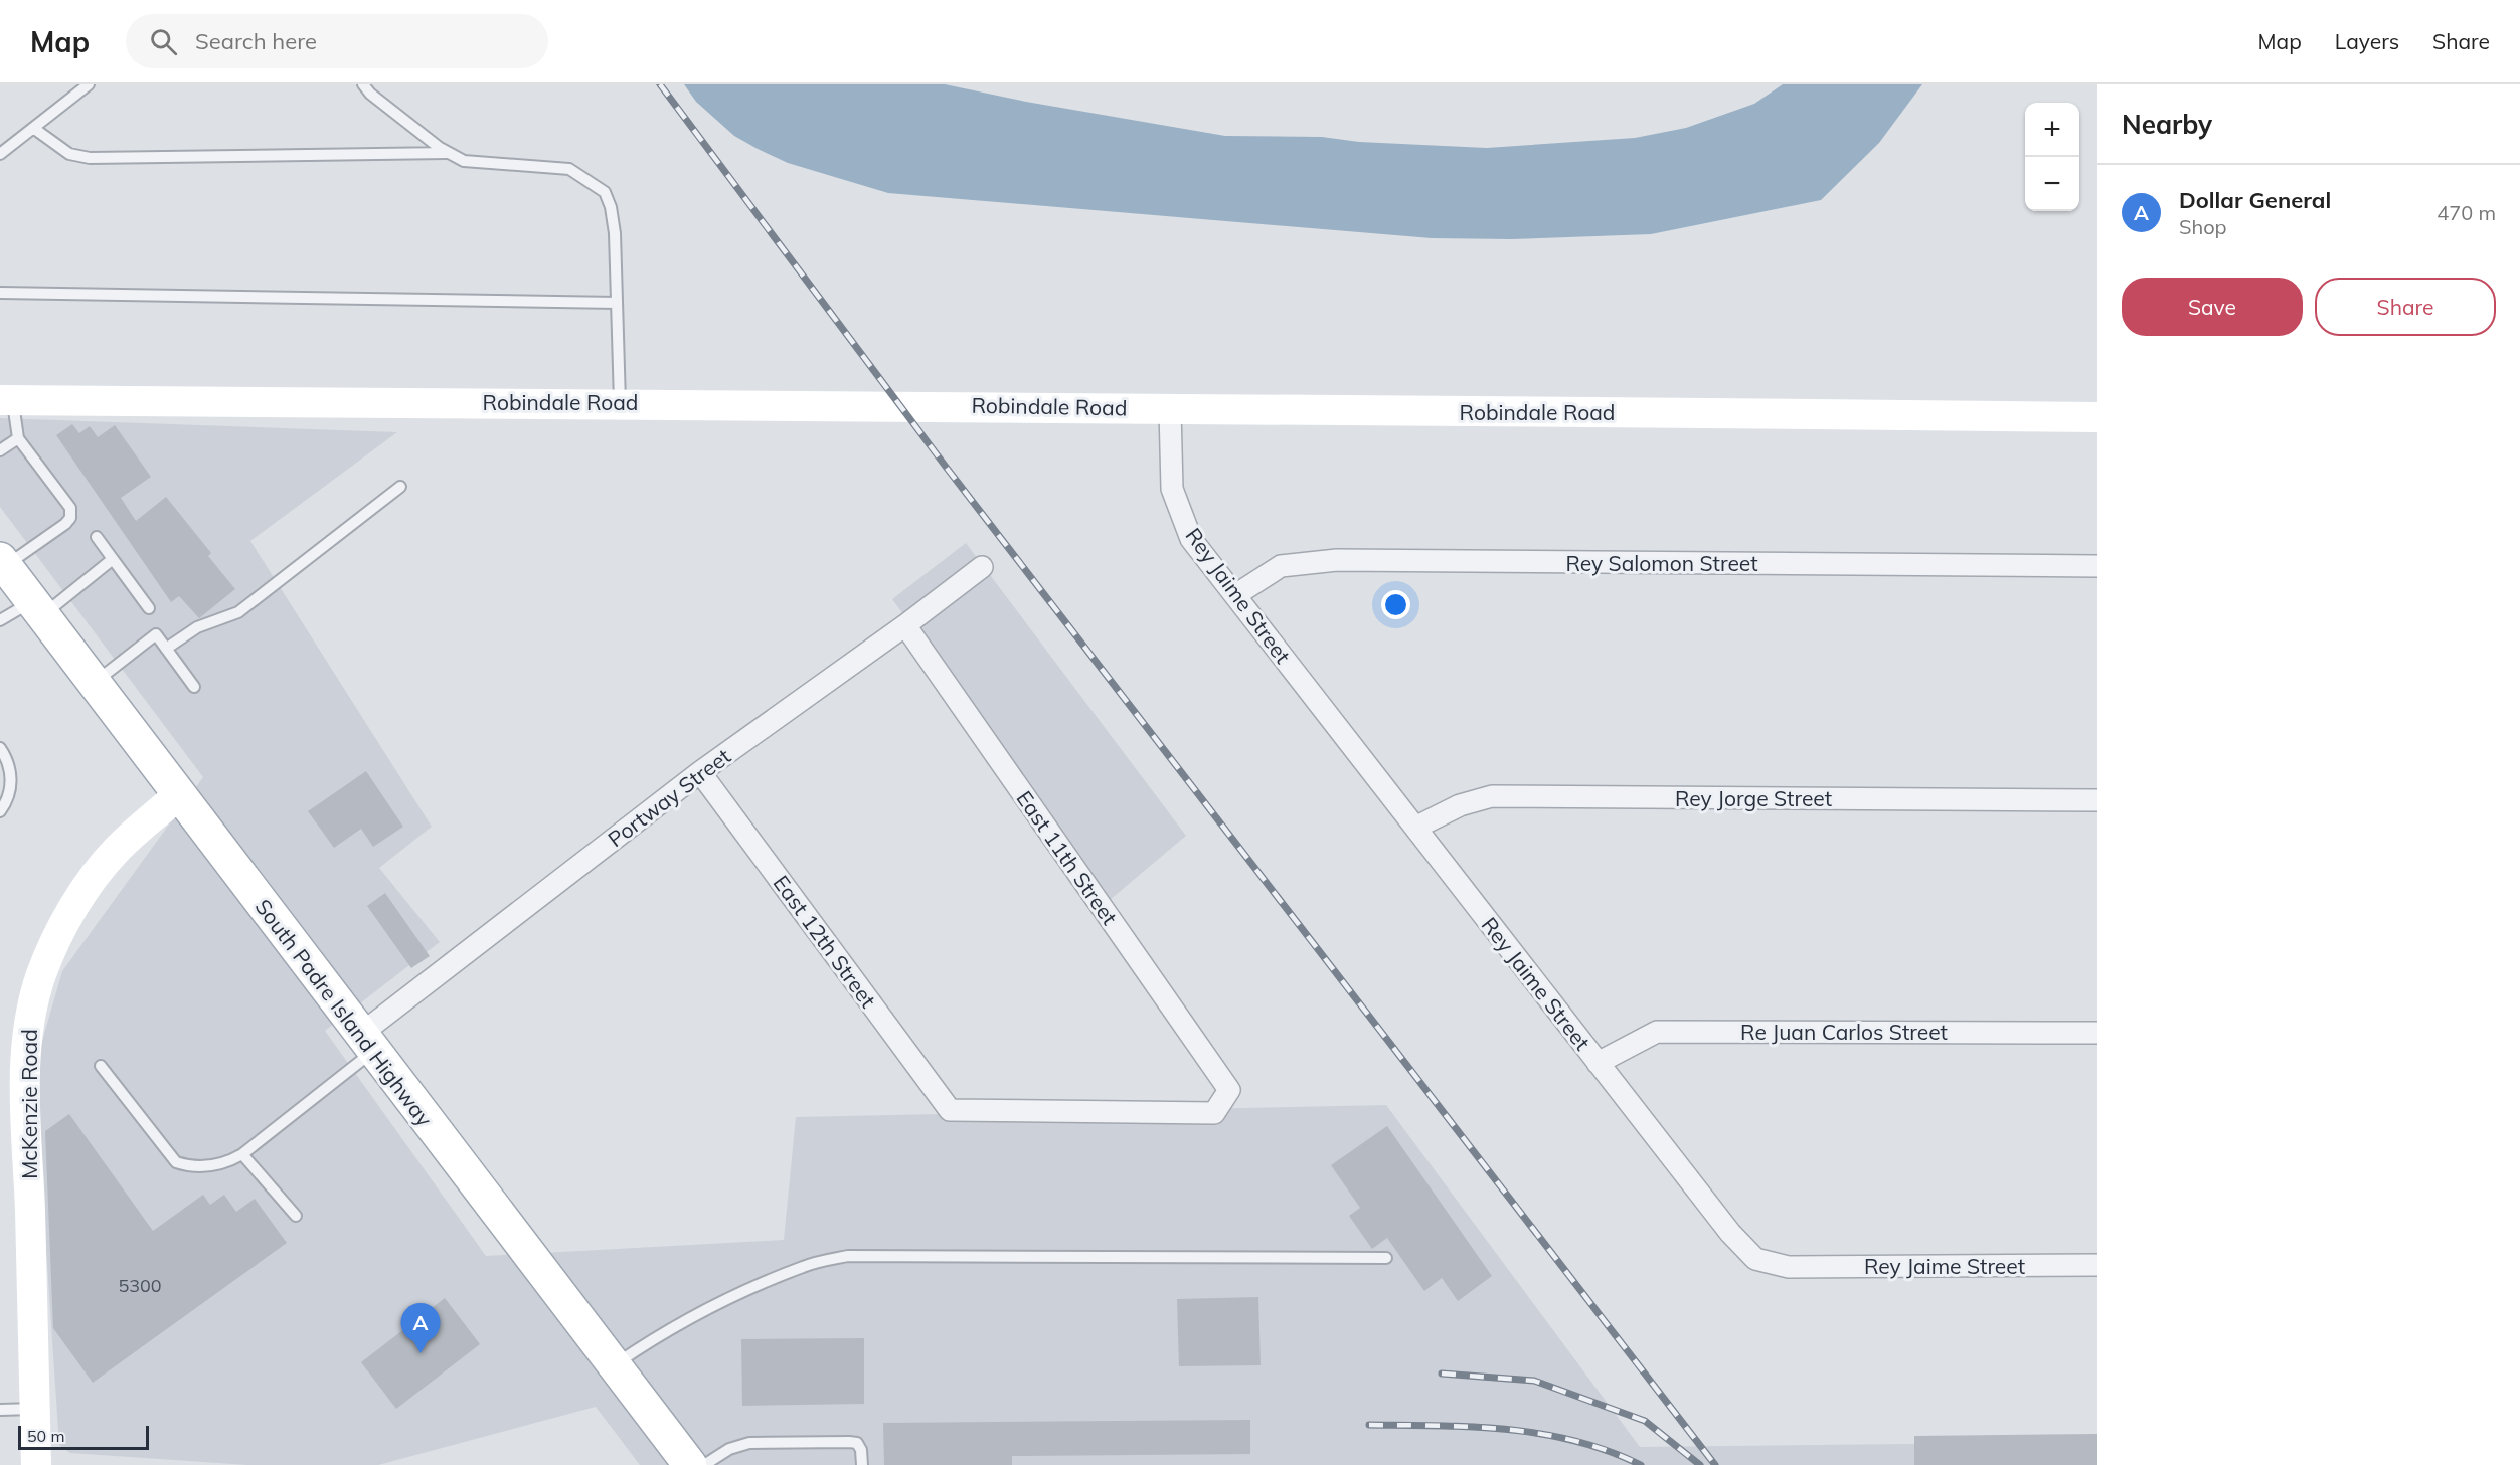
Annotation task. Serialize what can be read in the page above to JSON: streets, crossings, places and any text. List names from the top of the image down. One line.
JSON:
{"streets":{"main road":["South Padre Island Highway"],"street":["Robindale Road","Rey Salomon Street","Rey Jaime Street","Portway Street","Rey Jorge Street","East 11th Street","East 12th Street","Re Juan Carlos Street","McKenzie Road"]},"crossings":[["Robindale Road","Rey Jaime Street"],["Rey Salomon Street","Rey Jaime Street"],["Rey Jaime Street","Rey Jorge Street"],["Rey Jaime Street","Re Juan Carlos Street"],["Portway Street","East 11th Street"],["Portway Street","East 12th Street"],["Portway Street","South Padre Island Highway"],["East 11th Street","East 12th Street"],["South Padre Island Highway","McKenzie Road"]],"house_numbers":["5300"],"scale_bar":"50 m","page":{"header":"Map","search":"Search here","nav":["Map","Layers","Share"],"heading":"Nearby","map_buttons":["+","−"],"list":[{"mark":"A","name":"Dollar General","note":"Shop","value":"470 m"}],"buttons":["Save","Share"],"pins":"A","scale":"50 m"}}
